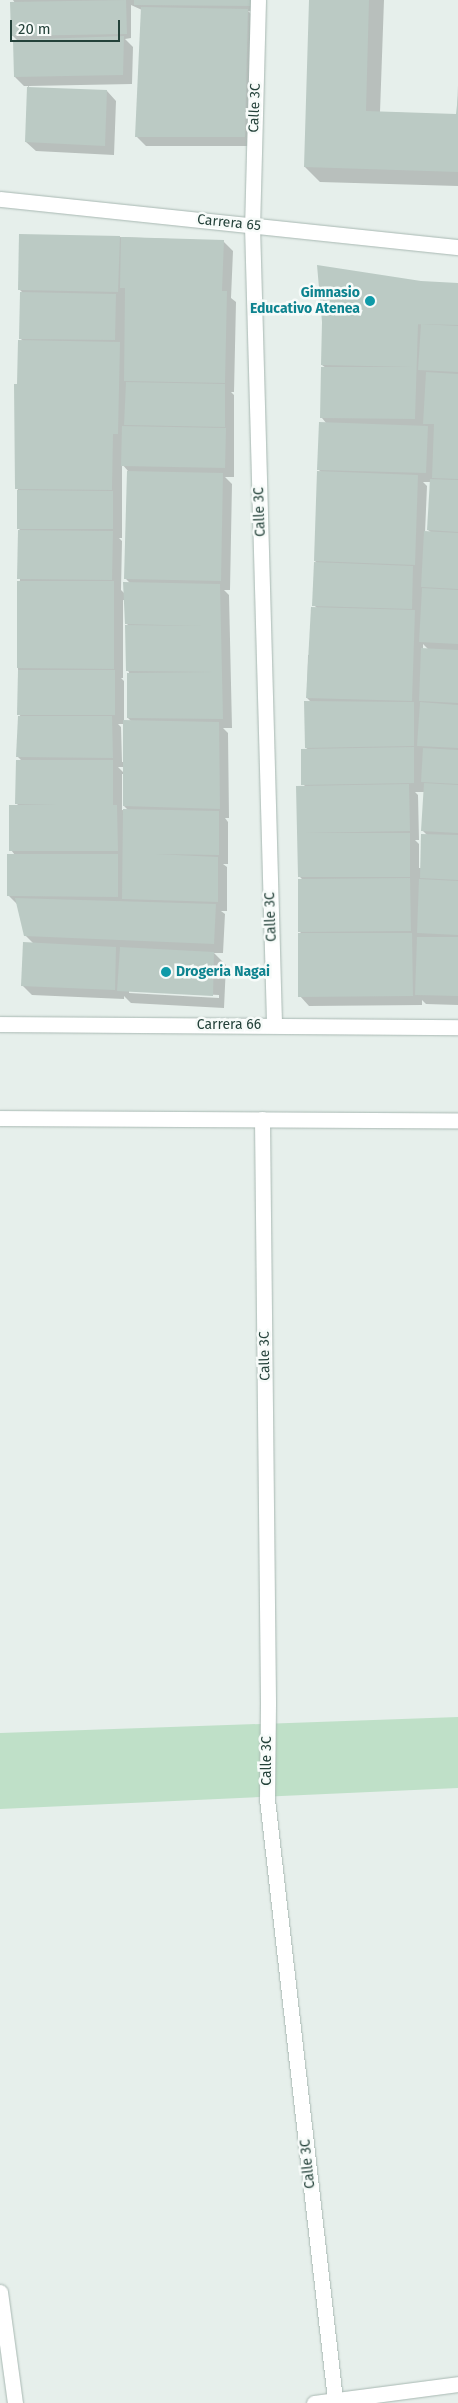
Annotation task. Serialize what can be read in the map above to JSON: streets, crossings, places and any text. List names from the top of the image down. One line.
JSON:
{"streets":{"street":["Calle 3C","Carrera 65","Carrera 66"]},"crossings":[["Calle 3C","Carrera 65"],["Calle 3C","Carrera 66"]],"places":["Gimnasio Educativo Atenea","Drogeria Nagai"],"scale_bar":"20 m"}
